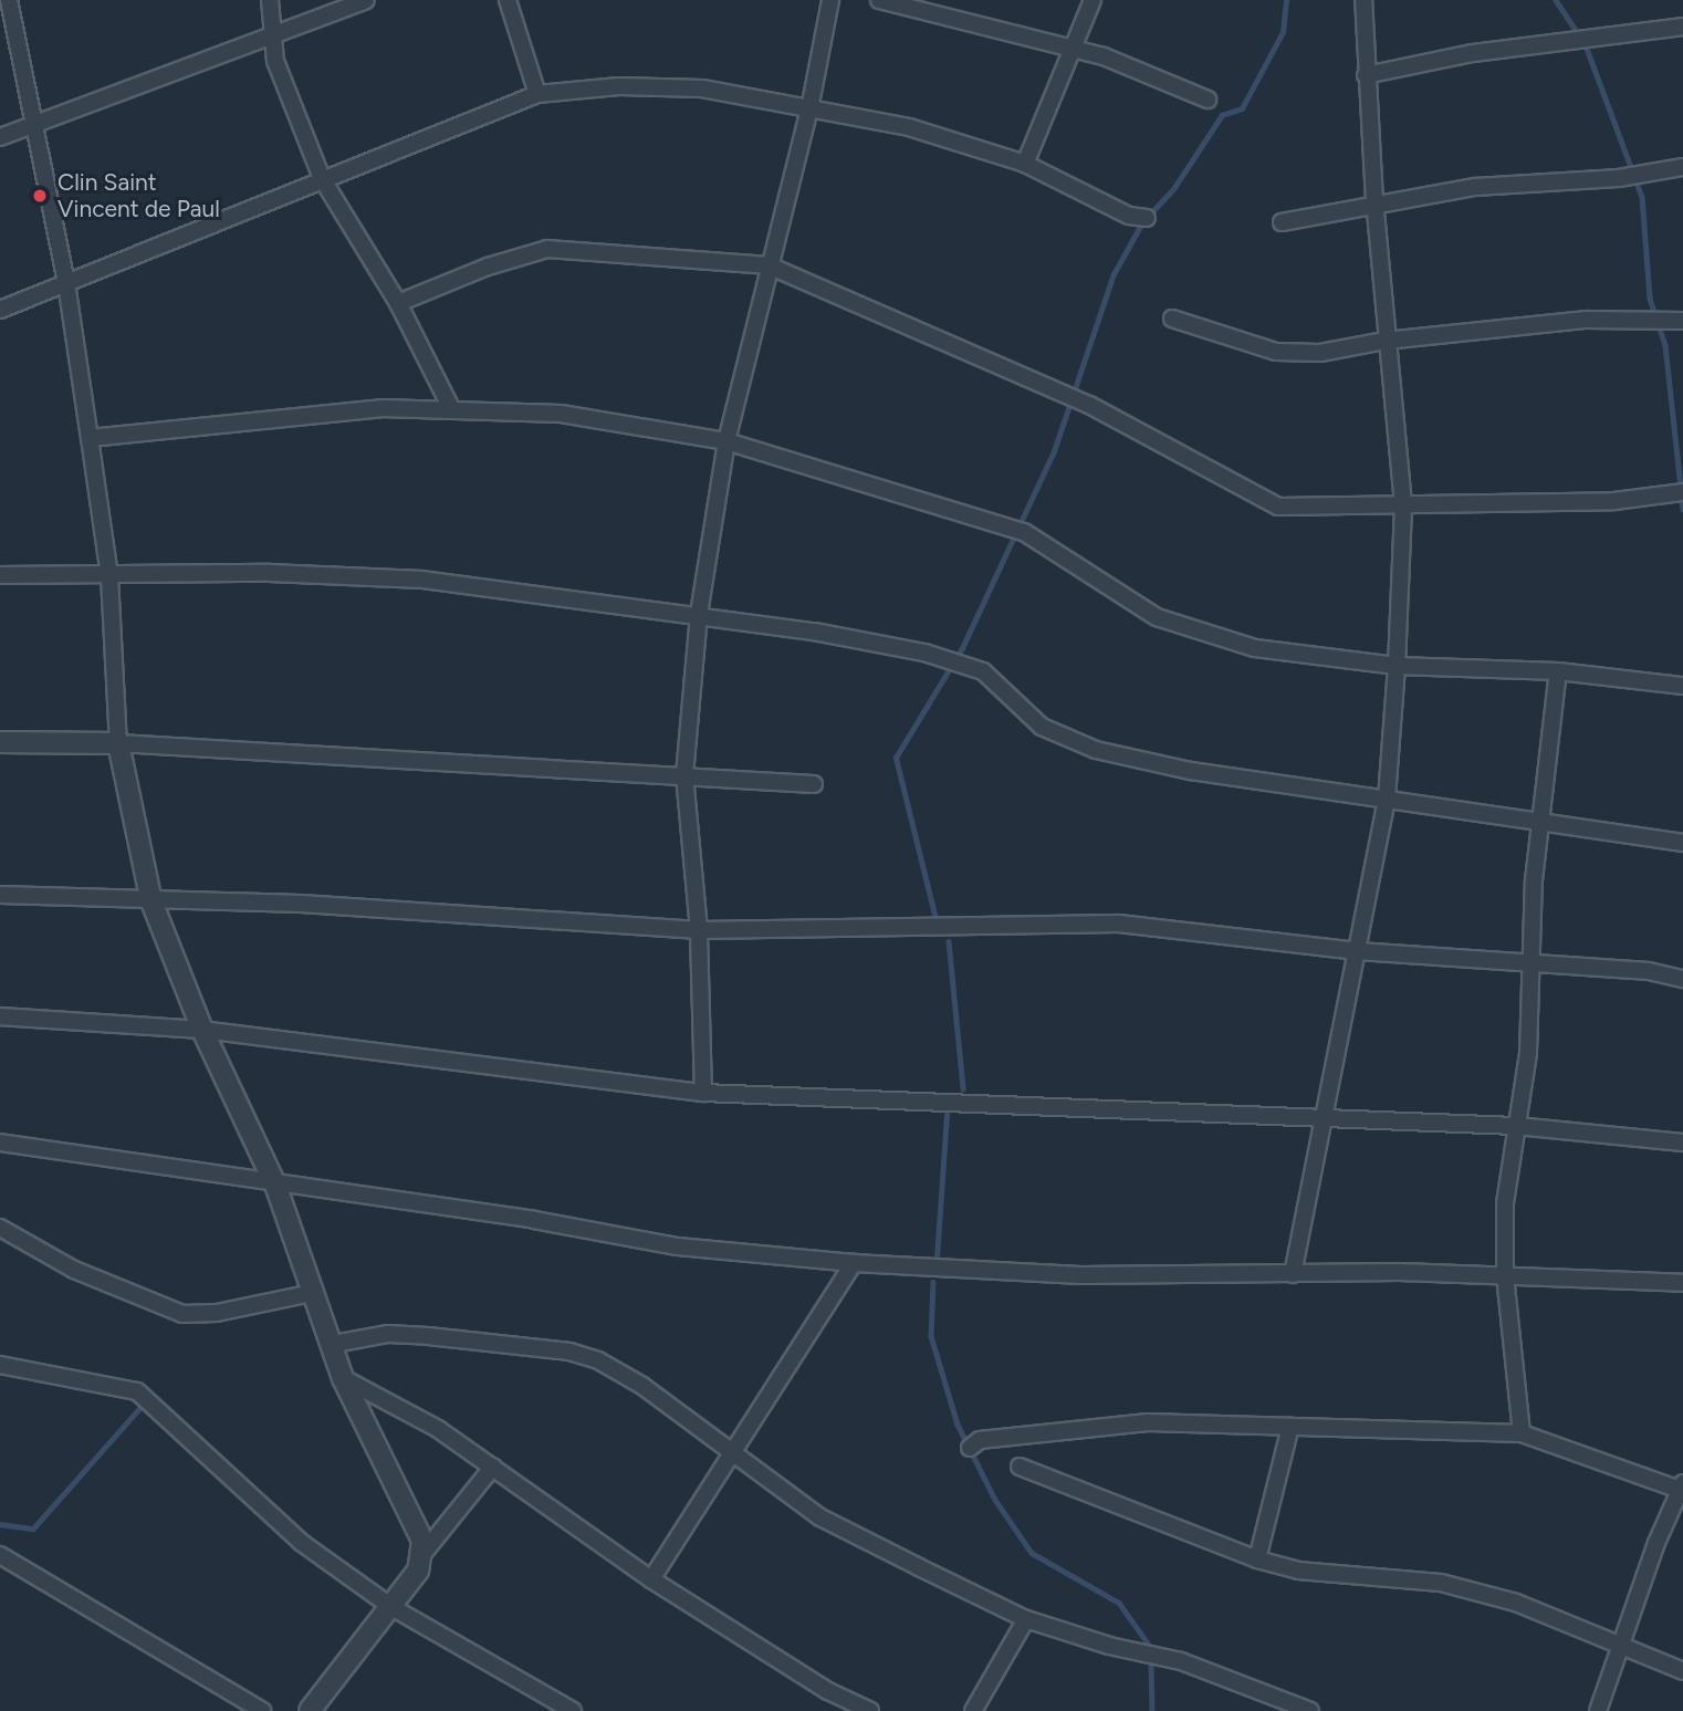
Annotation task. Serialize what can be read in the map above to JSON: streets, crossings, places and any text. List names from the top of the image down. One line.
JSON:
{"places":["Clin Saint Vincent de Paul"]}
